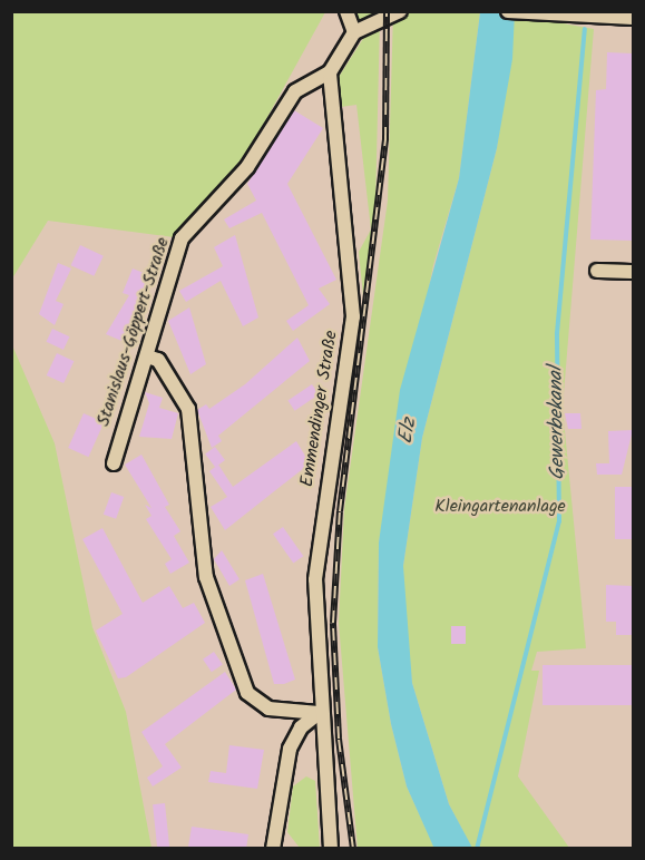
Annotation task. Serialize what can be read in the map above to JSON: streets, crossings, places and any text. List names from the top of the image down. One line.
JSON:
{"streets":{"street":["Stanislaus-Göppert-Straße","Emmendinger Straße"]},"crossings":[["Stanislaus-Göppert-Straße","Emmendinger Straße"]],"water":["Gewerbekanal","Elz"],"parks":["Kleingartenanlage"]}
